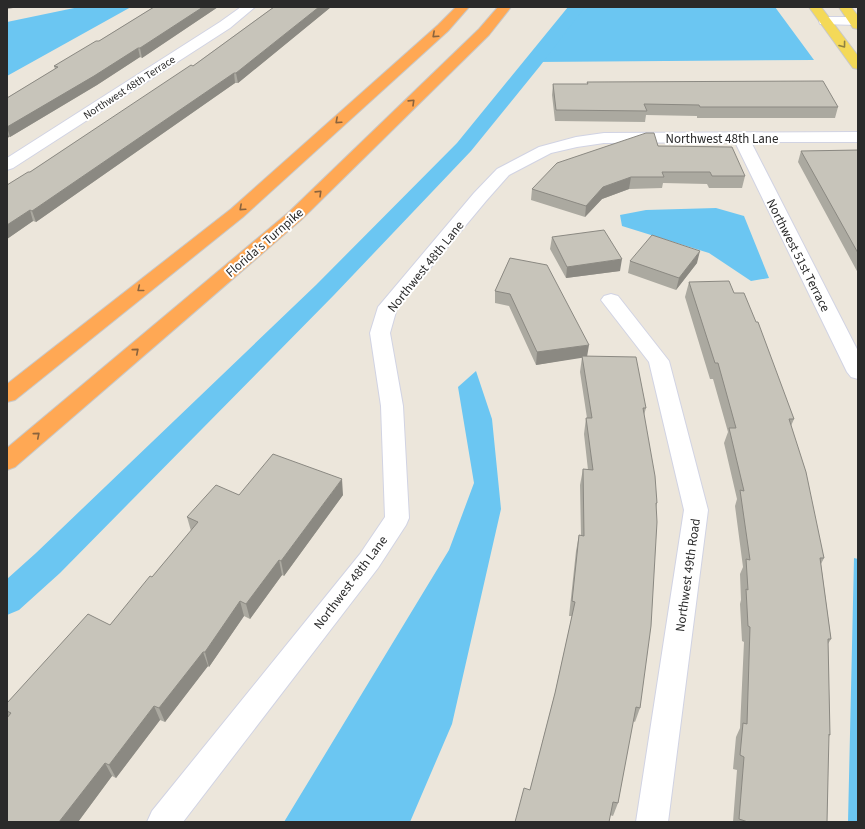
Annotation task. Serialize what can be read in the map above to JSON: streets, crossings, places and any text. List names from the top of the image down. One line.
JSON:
{"streets":{"highway":["Florida's Turnpike"],"street":["Northwest 48th Terrace","Northwest 48th Lane","Northwest 51st Terrace","Northwest 49th Road"]},"crossings":[["Northwest 48th Lane","Northwest 51st Terrace"]]}
